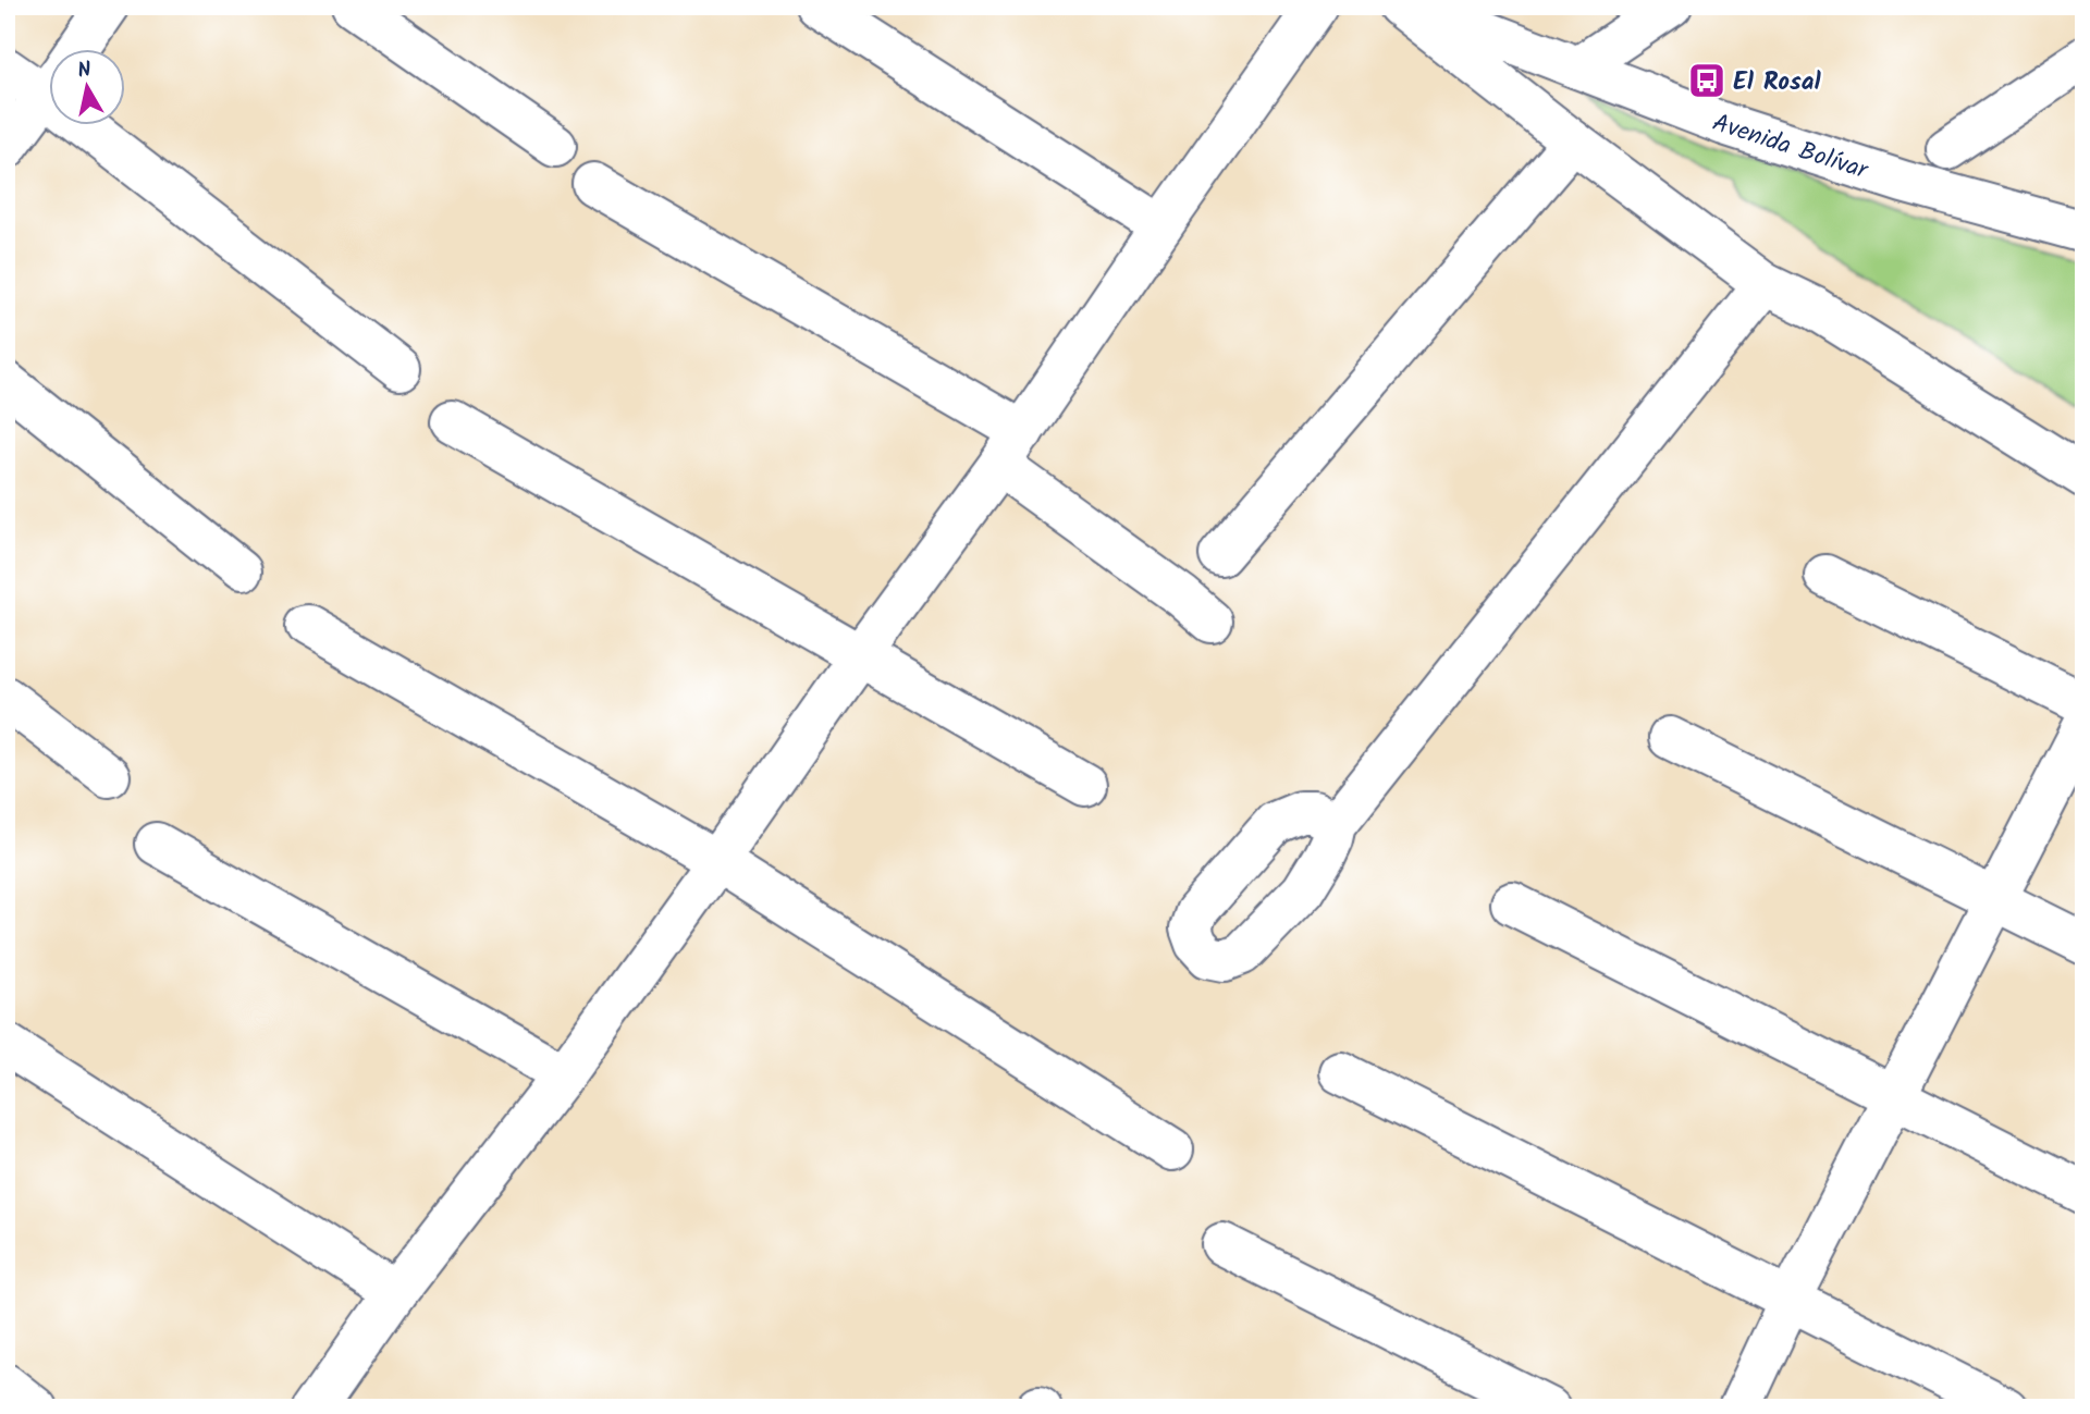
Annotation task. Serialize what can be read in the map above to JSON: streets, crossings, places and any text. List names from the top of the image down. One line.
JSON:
{"streets":{"street":["Avenida Bolívar"]},"places":{"bus stop":["El Rosal"]},"north":"top"}
